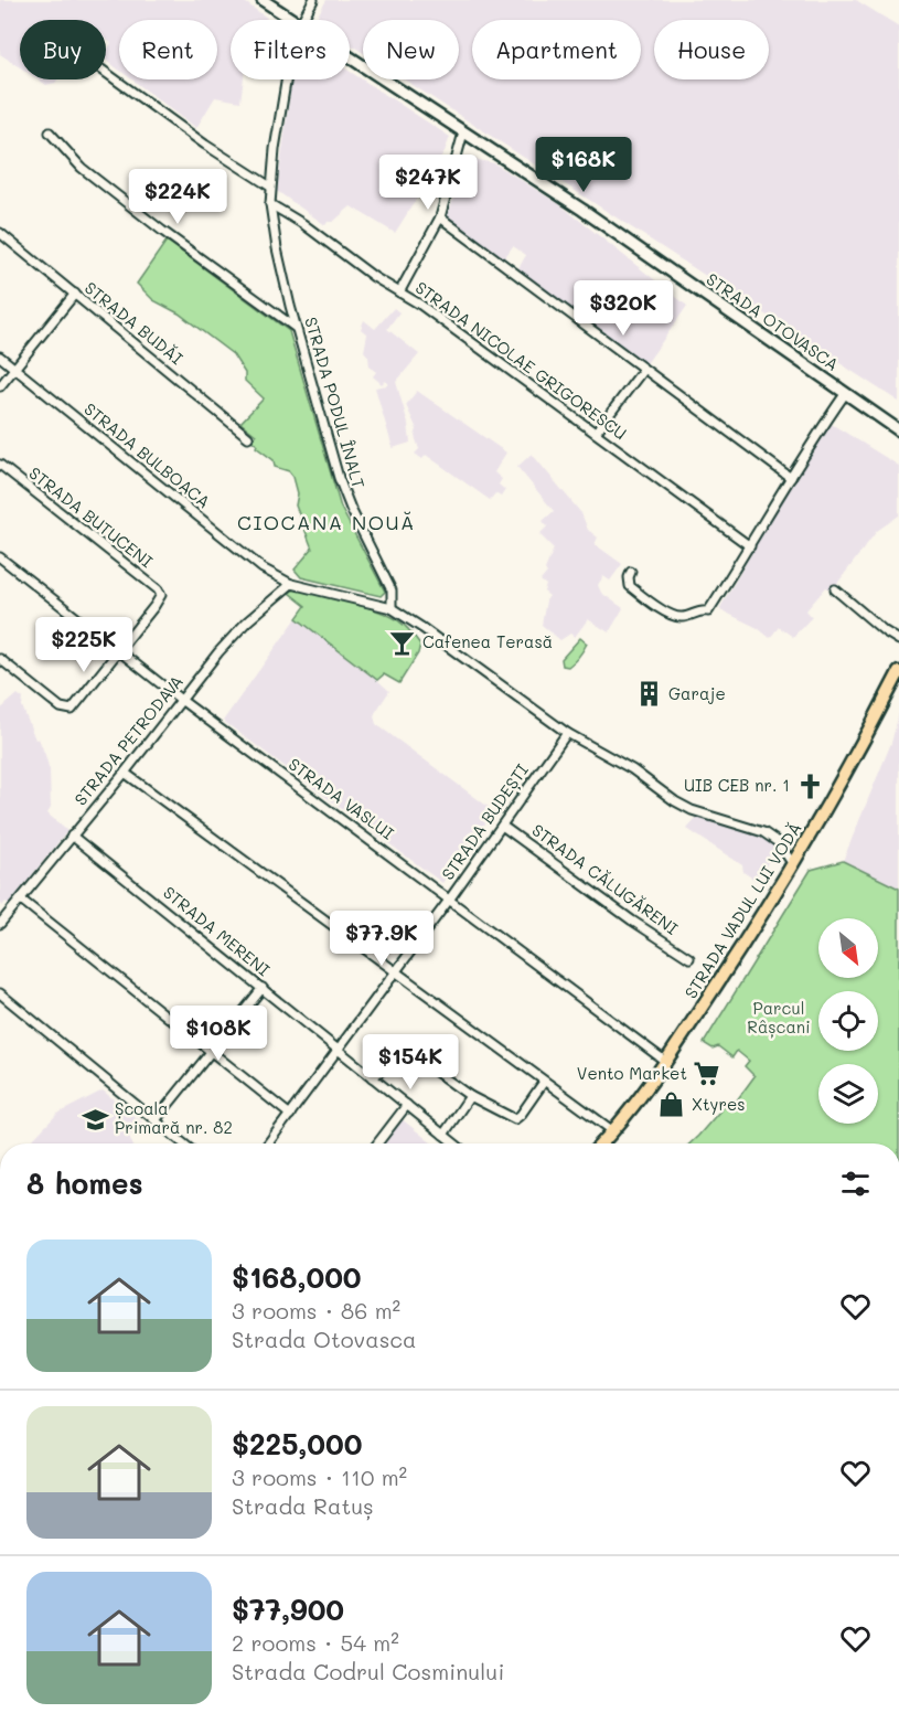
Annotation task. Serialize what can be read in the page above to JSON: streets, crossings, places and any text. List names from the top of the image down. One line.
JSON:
{"streets":{"main road":["STRADA VADUL LUI VODĂ"],"street":["STRADA OTOVASCA","STRADA BUDĂI","STRADA NICOLAE GRIGORESCU","STRADA PODUL ÎNALT","STRADA BULBOACA","STRADA BUTUCENI","STRADA PETRODAVA","STRADA VASLUI","STRADA BUDEȘTI","STRADA CĂLUGĂRENI","STRADA MERENI"]},"crossings":[["STRADA NICOLAE GRIGORESCU","STRADA PODUL ÎNALT"],["STRADA PODUL ÎNALT","STRADA BULBOACA"],["STRADA BULBOACA","STRADA PETRODAVA"],["STRADA BUTUCENI","STRADA VASLUI"],["STRADA PETRODAVA","STRADA VASLUI"],["STRADA PETRODAVA","STRADA MERENI"],["STRADA VASLUI","STRADA BUDEȘTI"],["STRADA VASLUI","STRADA VADUL LUI VODĂ"],["STRADA BUDEȘTI","STRADA CĂLUGĂRENI"],["STRADA BUDEȘTI","STRADA MERENI"]],"districts":["CIOCANA NOUĂ"],"parks":["Parcul Râșcani"],"places":{"bar":["Cafenea Terasă"],"building":["Garaje"],"church":["UIB CEB nr. 1"],"supermarket":["Vento Market"],"shop":["Xtyres"],"school or university":["Școala Primară nr. 82"]},"north":"bottom right","page":{"chip":["Buy","Rent","Filters","New","Apartment","House"],"price":["$168K","$247K","$224K","$320K","$225K","$77.9K","$108K","$154K"],"heading":"8 homes","list":[{"name":"$168,000","note":"3 rooms · 86 m² · Strada Otovasca"},{"name":"$225,000","note":"3 rooms · 110 m² · Strada Ratuș"},{"name":"$77,900","note":"2 rooms · 54 m² · Strada Codrul Cosminului"}]}}
